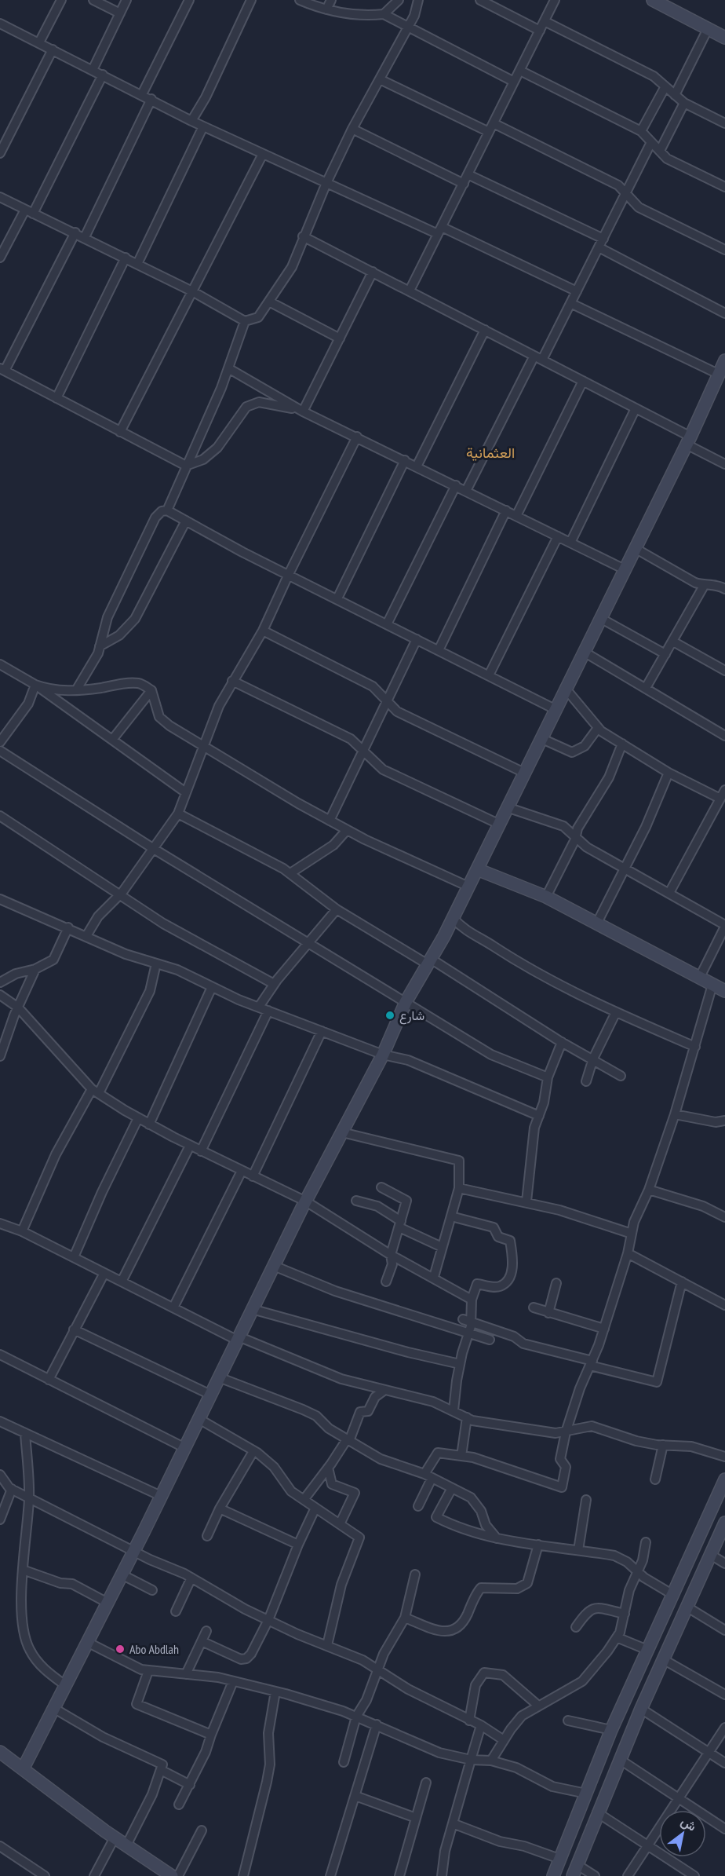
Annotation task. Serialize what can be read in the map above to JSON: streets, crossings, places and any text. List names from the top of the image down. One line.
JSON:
{"districts":["العثمانية"],"places":["شارع","Abo Abdlah"],"north":"top right"}
